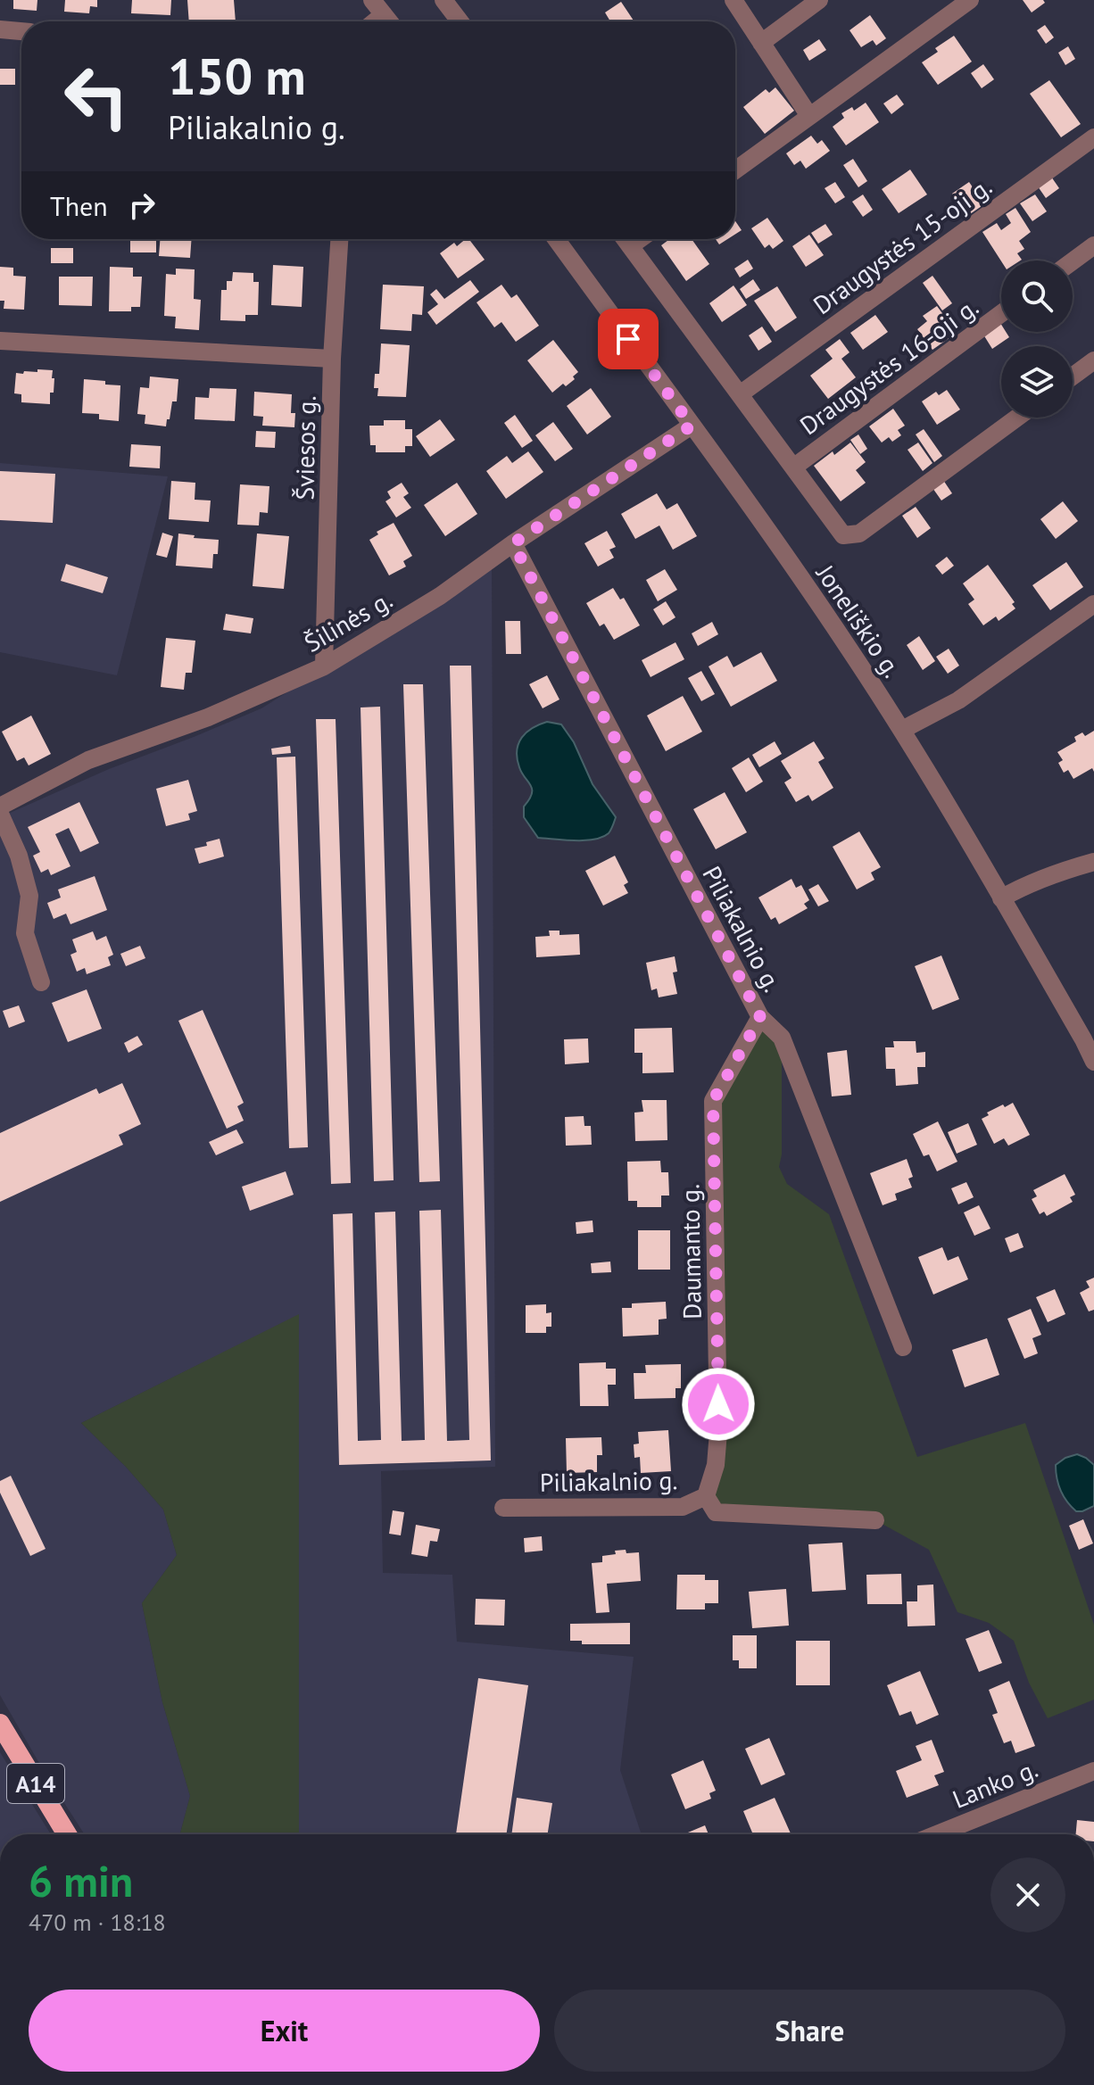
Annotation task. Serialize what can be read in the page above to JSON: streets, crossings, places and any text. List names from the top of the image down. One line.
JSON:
{"streets":{"highway":["A14"],"street":["Draugystės 15-oji g.","Draugystės 16-oji g.","Šviesos g.","Šilinės g.","Joneliškio g.","Piliakalnio g.","Daumanto g.","Lanko g."]},"crossings":[["Šviesos g.","Šilinės g."],["Šilinės g.","Joneliškio g."],["Šilinės g.","Piliakalnio g."],["Piliakalnio g.","Daumanto g."]],"page":{"turn":["150 m","Piliakalnio g."],"then":"Then","heading":["6 min","470 m · 18:18"],"buttons":["Exit","Share"]}}
